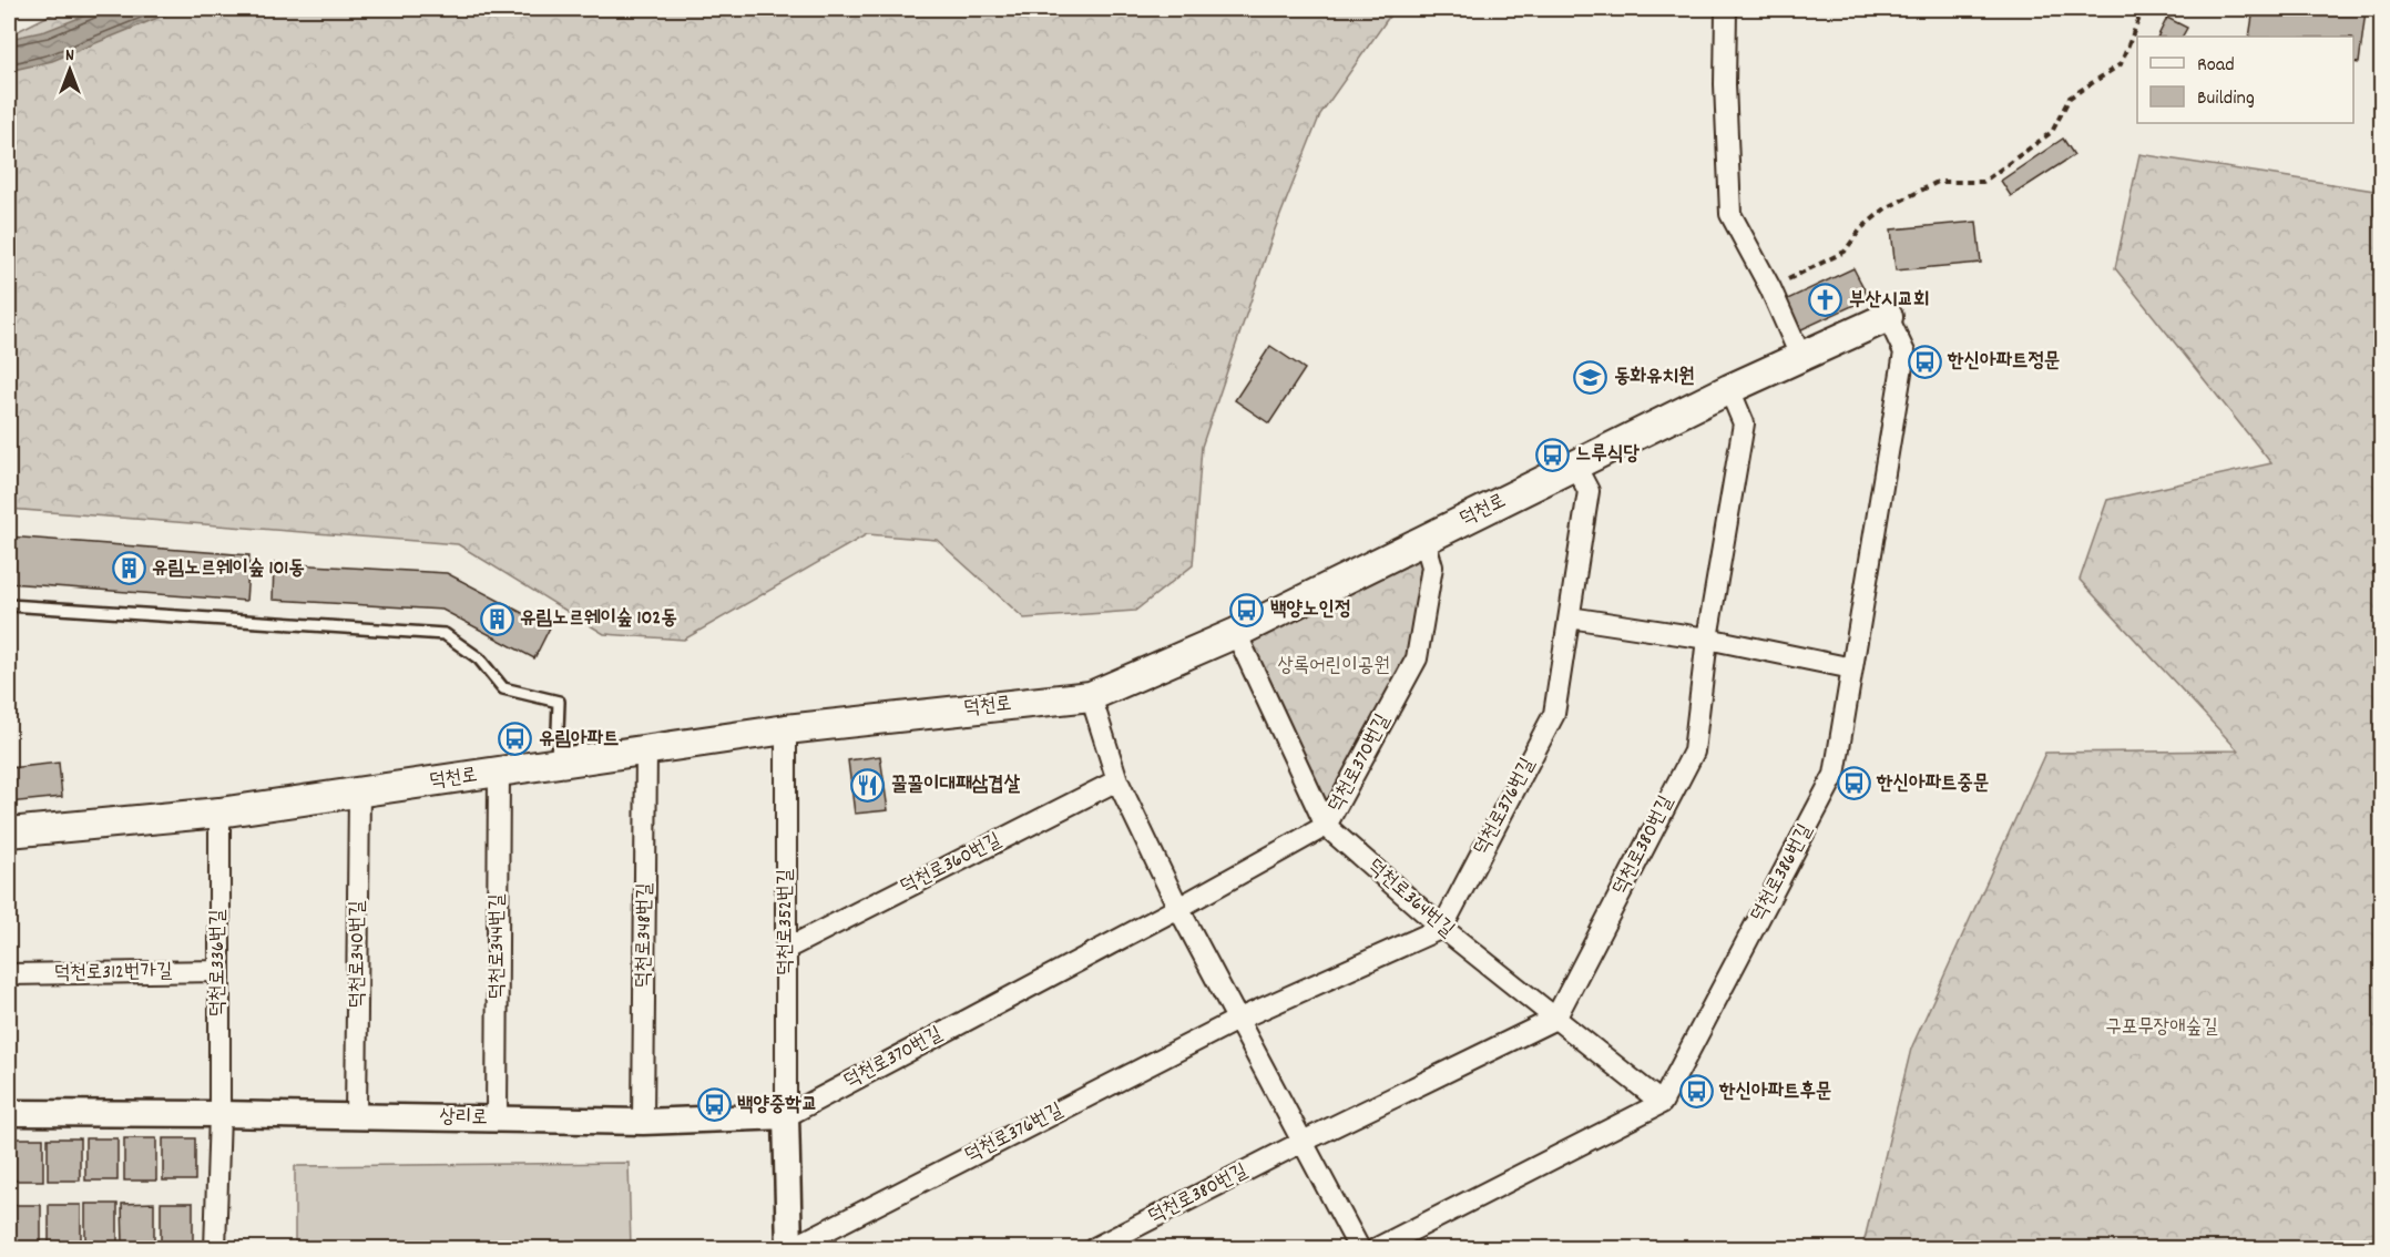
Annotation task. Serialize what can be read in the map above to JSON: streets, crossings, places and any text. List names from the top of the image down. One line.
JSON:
{"streets":{"main road":["덕천로"],"street":["덕천로370번길","덕천로376번길","덕천로380번길","덕천로360번길","덕천로386번길","덕천로364번길","덕천로352번길","덕천로348번길","덕천로344번길","덕천로340번길","덕천로336번길","덕천로312번가길","상리로"]},"crossings":[["덕천로","덕천로370번길"],["덕천로","덕천로376번길"],["덕천로","덕천로380번길"],["덕천로","덕천로386번길"],["덕천로","덕천로364번길"],["덕천로","덕천로352번길"],["덕천로","덕천로348번길"],["덕천로","덕천로344번길"],["덕천로","덕천로340번길"],["덕천로","덕천로336번길"],["덕천로370번길","덕천로364번길"],["덕천로370번길","덕천로352번길"],["덕천로370번길","상리로"],["덕천로376번길","덕천로364번길"],["덕천로380번길","덕천로364번길"],["덕천로360번길","덕천로352번길"],["덕천로386번길","덕천로364번길"],["덕천로352번길","상리로"],["덕천로348번길","상리로"],["덕천로344번길","상리로"],["덕천로340번길","상리로"],["덕천로336번길","덕천로312번가길"],["덕천로336번길","상리로"]],"parks":["상록어린이공원","구포무장애숲길"],"places":{"church":["부산시교회"],"bus stop":["한신아파트정문","느루식당","백양노인정","유림아파트","한신아파트중문","한신아파트후문","백양중학교"],"school or university":["동화유치원"],"building":["유림노르웨이숲 101동","유림노르웨이숲 102동"],"restaurant":["꿀꿀이대패삼겹살"]},"legend":["Road","Building"],"north":"top"}
